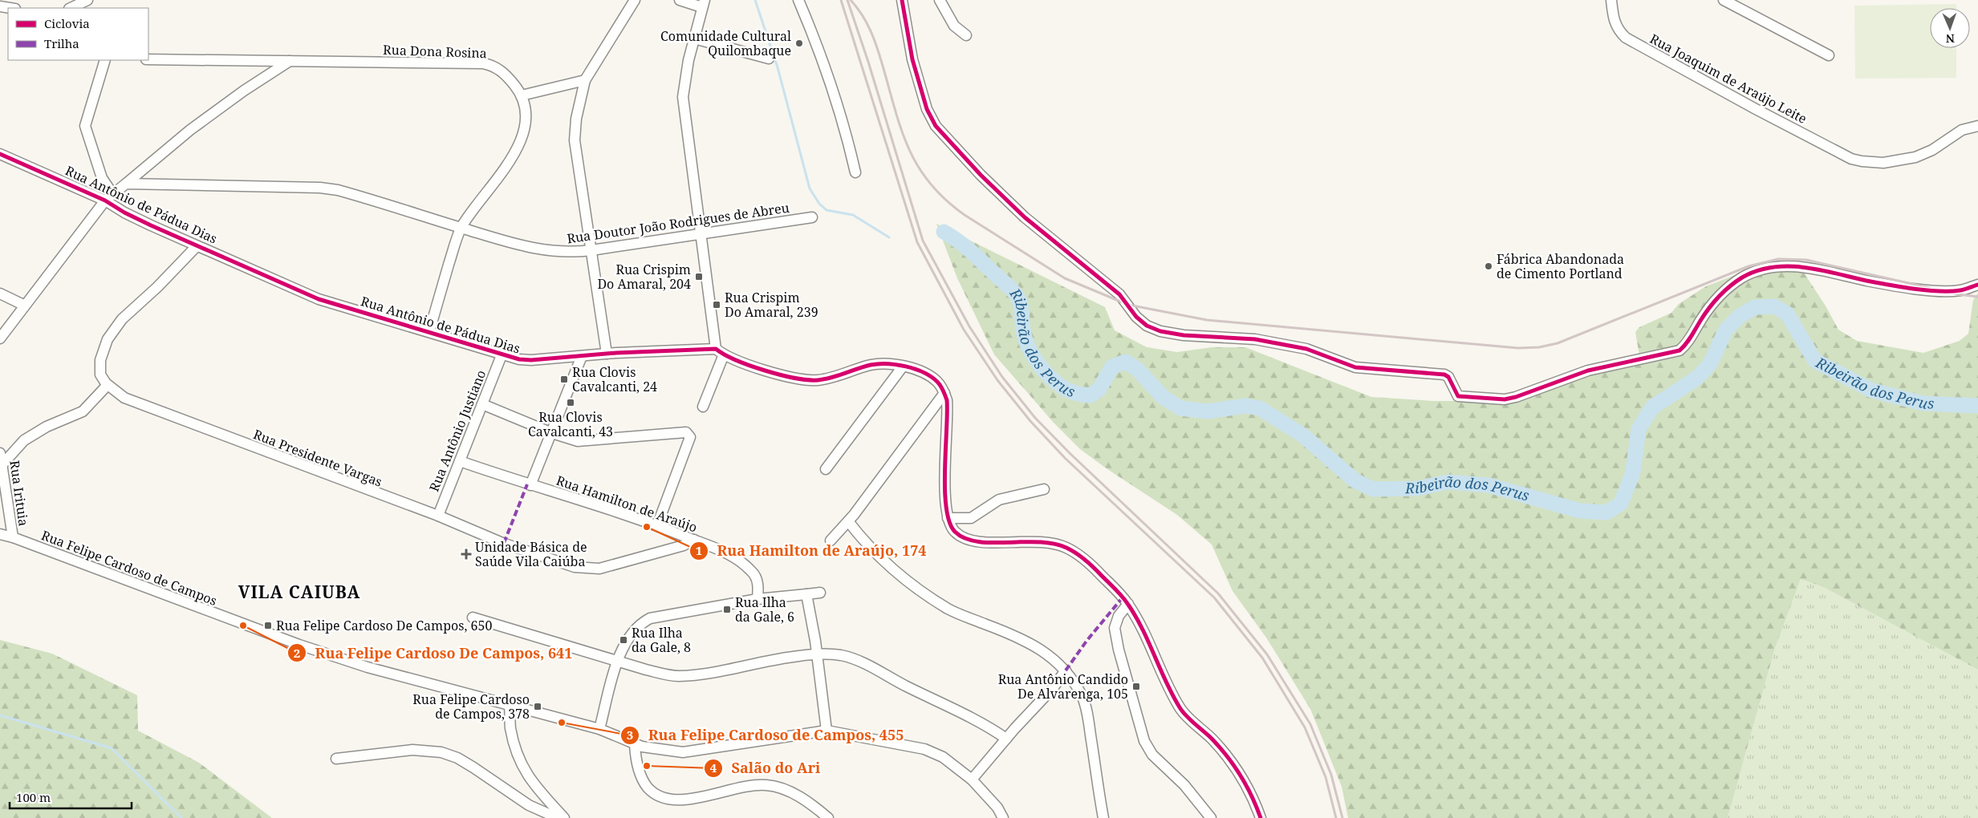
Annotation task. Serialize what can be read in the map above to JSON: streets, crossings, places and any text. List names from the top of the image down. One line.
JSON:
{"streets":{"street":["Rua Dona Rosina","Rua Joaquim de Araújo Leite","Rua Antônio de Pádua Dias","Rua Doutor João Rodrigues de Abreu","Rua Antônio Justiano","Rua Presidente Vargas","Rua Irituia","Rua Hamilton de Araújo","Rua Felipe Cardoso de Campos"]},"crossings":[["Rua Dona Rosina","Rua Antônio de Pádua Dias"],["Rua Dona Rosina","Rua Doutor João Rodrigues de Abreu"],["Rua Antônio de Pádua Dias","Rua Antônio Justiano"],["Rua Antônio de Pádua Dias","Rua Presidente Vargas"],["Rua Antônio Justiano","Rua Presidente Vargas"],["Rua Antônio Justiano","Rua Hamilton de Araújo"],["Rua Presidente Vargas","Rua Hamilton de Araújo"],["Rua Irituia","Rua Felipe Cardoso de Campos"]],"districts":["VILA CAIUBA"],"water":["Ribeirão dos Perus"],"places":{"other":["Comunidade Cultural Quilombaque","Fábrica Abandonada de Cimento Portland","Rua Hamilton de Araújo, 174","Rua Felipe Cardoso De Campos, 641","Rua Felipe Cardoso de Campos, 455","Salão do Ari"],"transit":["Rua Crispim Do Amaral, 204","Rua Crispim Do Amaral, 239","Rua Clovis Cavalcanti, 24","Rua Clovis Cavalcanti, 43","Rua Ilha da Gale, 6","Rua Felipe Cardoso De Campos, 650","Rua Ilha da Gale, 8","Rua Antônio Candido De Alvarenga, 105","Rua Felipe Cardoso de Campos, 378"],"health":["Unidade Básica de Saúde Vila Caiúba"]},"legend":["Ciclovia","Trilha"],"scale_bar":"100 m","north":"bottom"}
